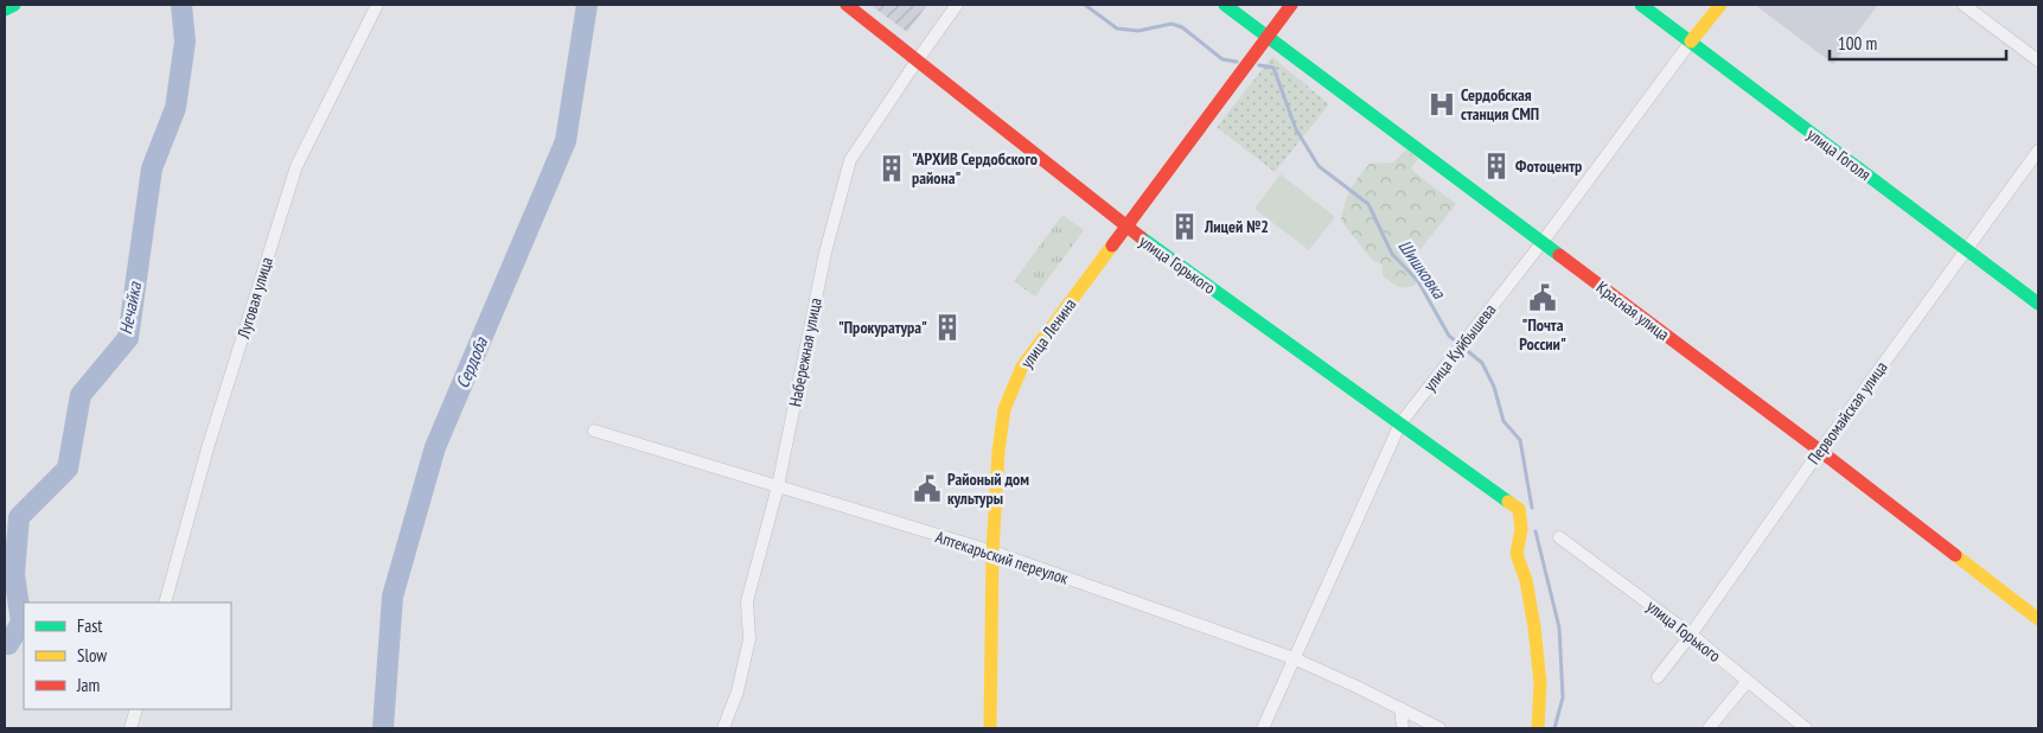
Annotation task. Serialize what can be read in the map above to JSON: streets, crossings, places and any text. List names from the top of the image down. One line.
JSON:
{"streets":{"main road":["улица Гоголя","улица Горького","Красная улица","улица Ленина","улица Куйбышева"],"street":["Луговая улица","Набережная улица","Первомайская улица","Аптекарьский переулок"]},"crossings":[["улица Гоголя","улица Куйбышева"],["улица Гоголя","Первомайская улица"],["улица Горького","улица Ленина"],["улица Горького","улица Куйбышева"],["улица Горького","Набережная улица"],["улица Горького","Первомайская улица"],["Красная улица","улица Ленина"],["Красная улица","улица Куйбышева"],["Красная улица","Первомайская улица"],["улица Ленина","Аптекарьский переулок"],["улица Куйбышева","Аптекарьский переулок"],["Набережная улица","Аптекарьский переулок"]],"water":["Шишковка","Нечайка","Сердоба"],"places":{"hospital":["Сердобская станция СМП"],"building":["Фотоцентр","\"АРХИВ Сердобского района\"","Лицей №2","\"Прокуратура\""],"public building":["\"Почта России\"","Районый дом культуры"]},"legend":["Fast","Slow","Jam"],"scale_bar":"100 m"}
